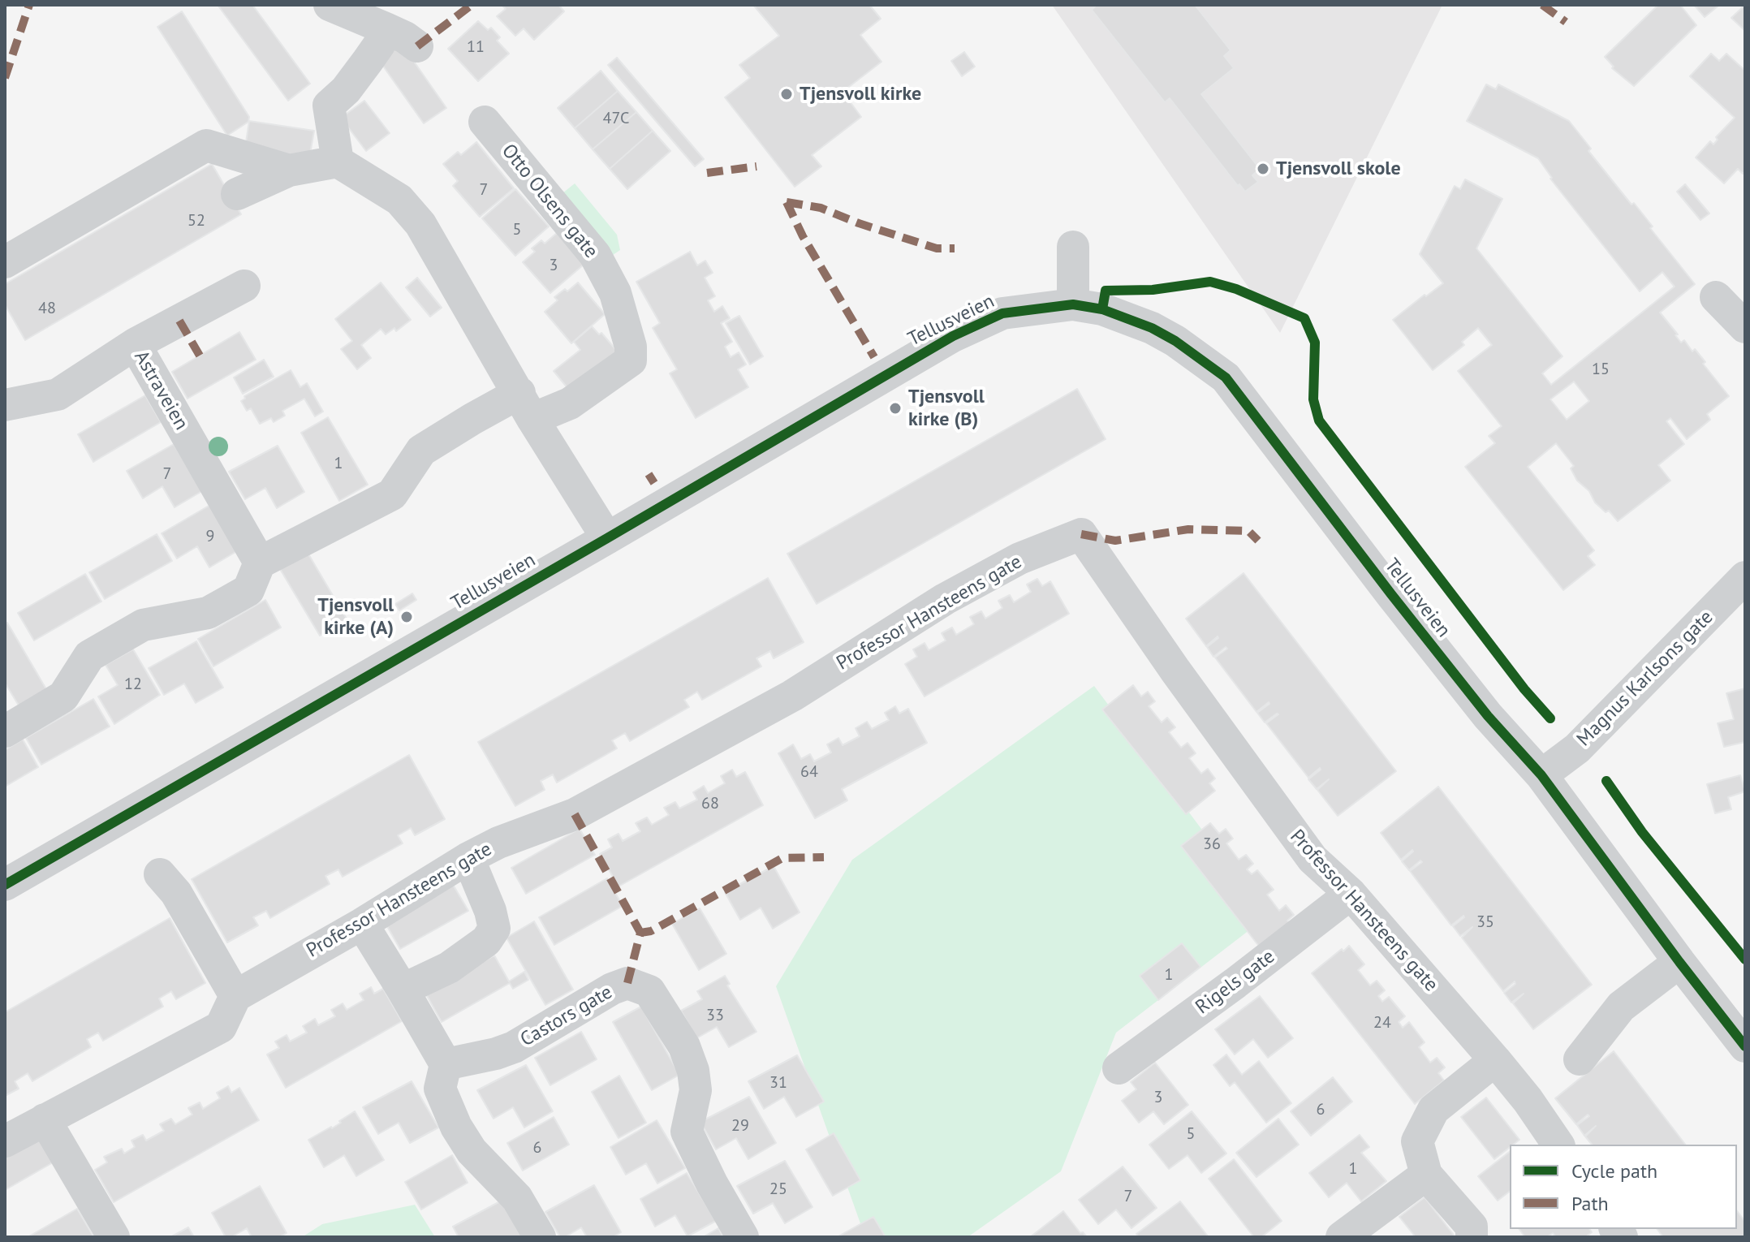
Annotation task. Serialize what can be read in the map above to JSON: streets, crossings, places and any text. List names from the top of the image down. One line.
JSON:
{"streets":{"street":["Otto Olsens gate","Tellusveien","Astraveien","Professor Hansteens gate","Magnus Karlsons gate","Rigels gate","Castors gate"]},"crossings":[["Tellusveien","Magnus Karlsons gate"],["Professor Hansteens gate","Rigels gate"]],"places":["Tjensvoll kirke","Tjensvoll skole","Tjensvoll kirke (B)","Tjensvoll kirke (A)"],"house_numbers":["11","47C","7","52","5","3","48","15","1","7","9","12","64","68","36","35","1","33","24","31","3","6","29","5","6","1","25","7"],"legend":["Cycle path","Path"]}
